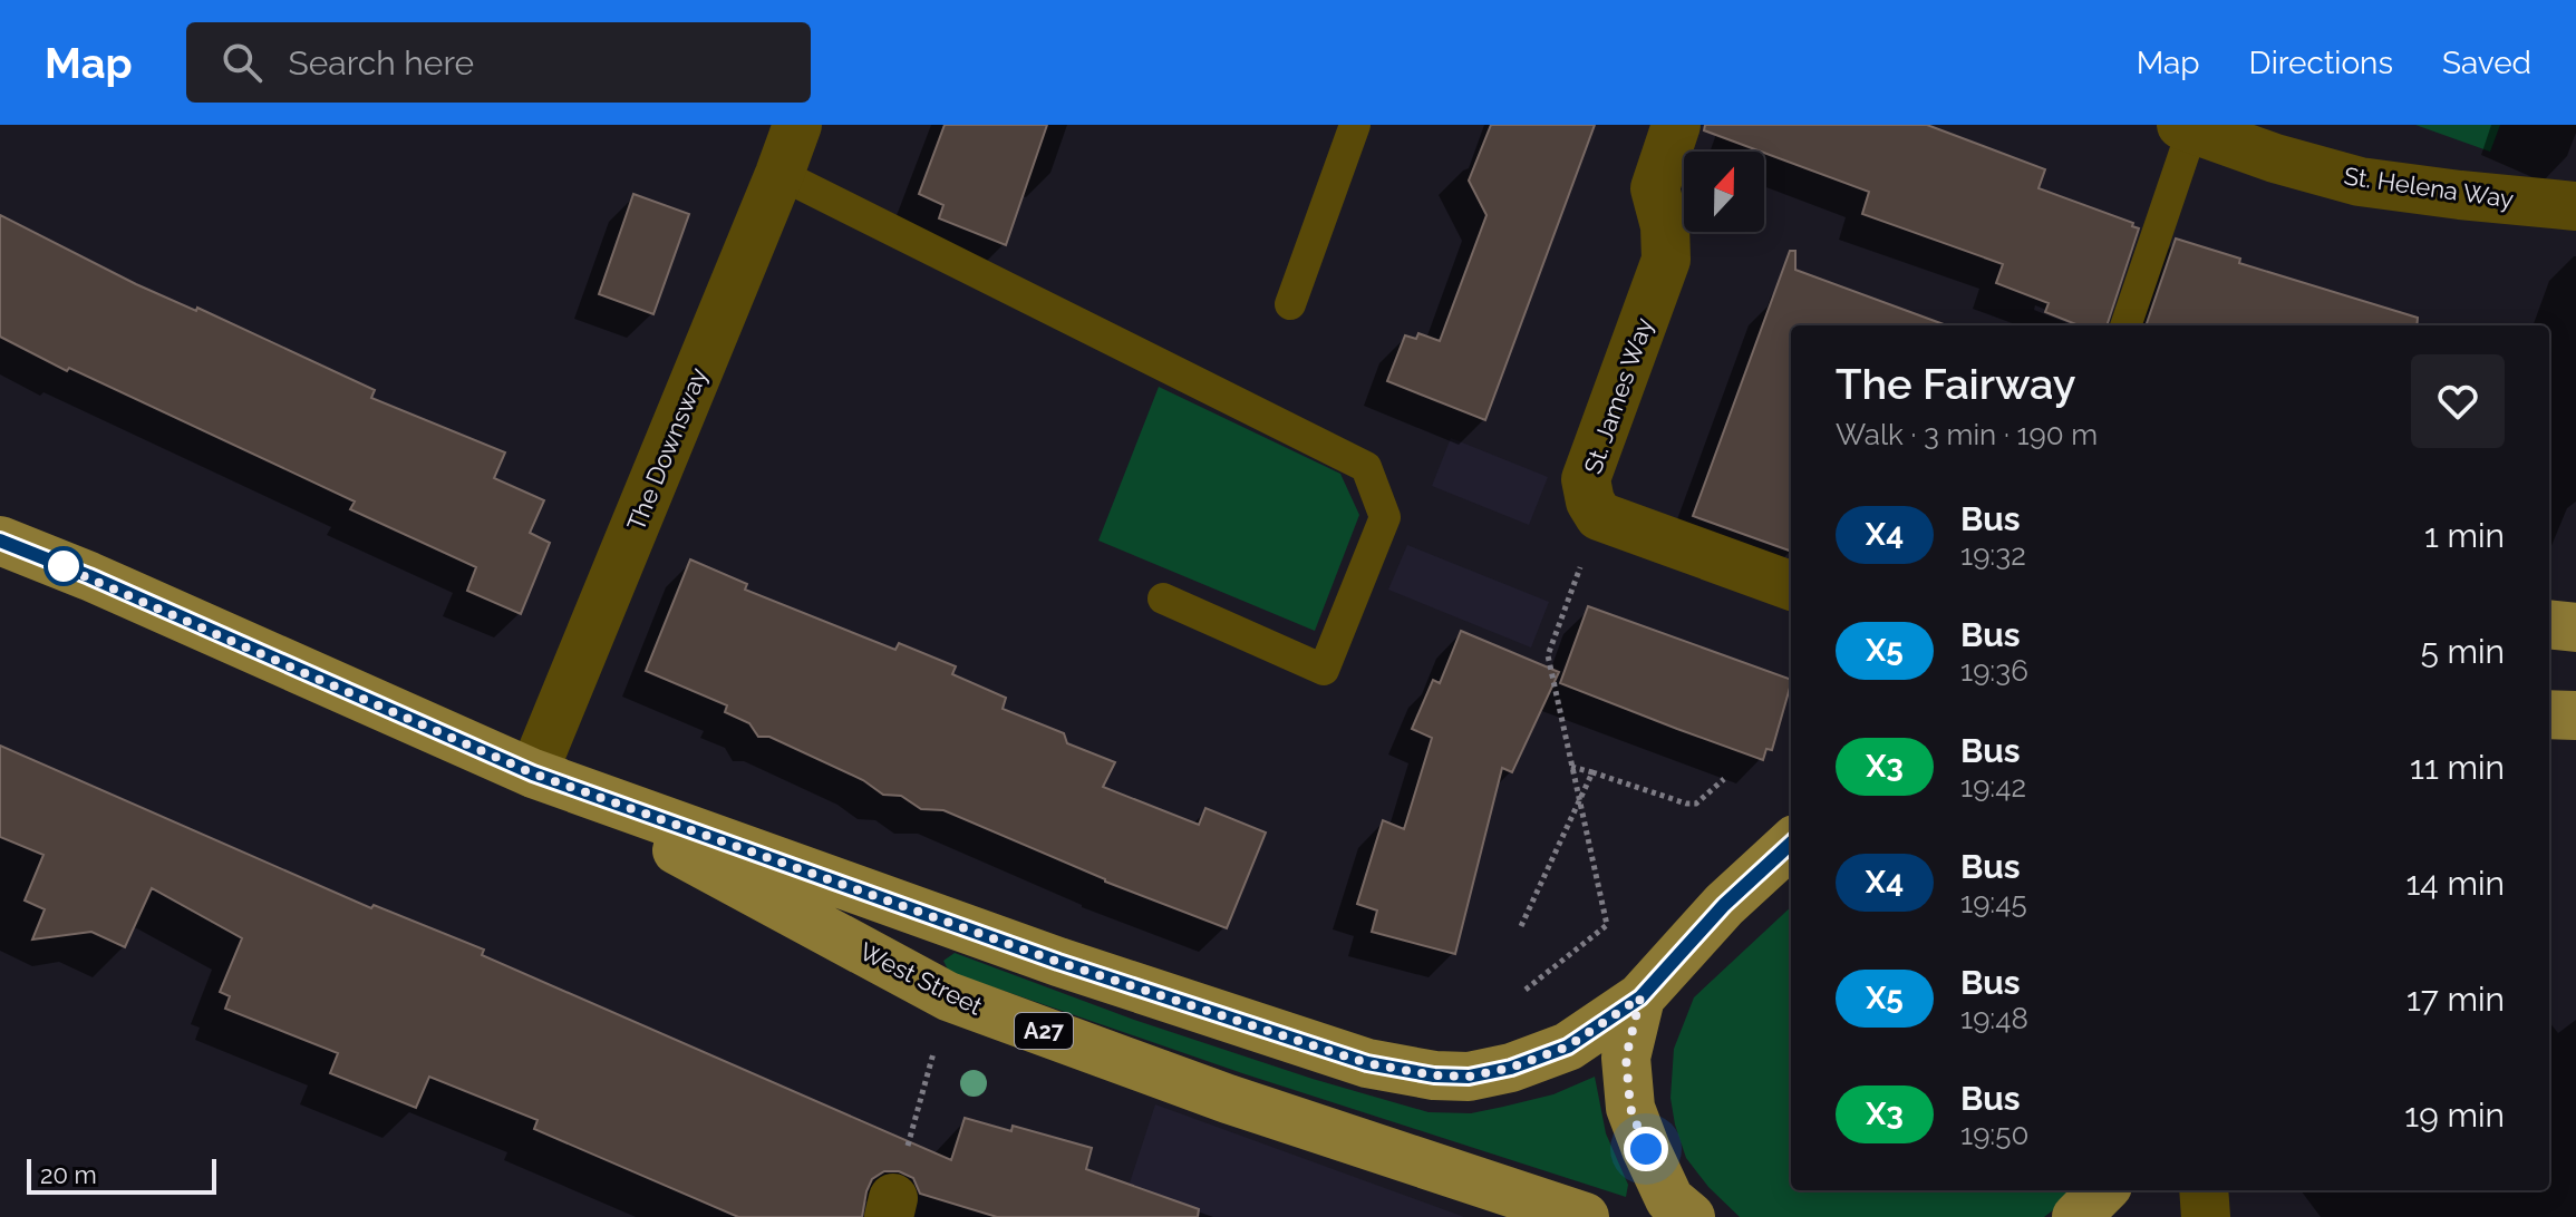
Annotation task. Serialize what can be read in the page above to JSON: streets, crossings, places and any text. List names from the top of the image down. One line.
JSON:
{"streets":{"main road":["West Street","A27"],"street":["St. Helena Way","St. James Way","The Downsway"]},"crossings":[["The Downsway","West Street"]],"lines":["bus line X4"],"scale_bar":"20 m","north":"top","page":{"header":"Map","search":"Search here","nav":["Map","Directions","Saved"],"heading":["The Fairway","Walk · 3 min · 190 m"],"list":[{"mark":"X4","name":"Bus","note":"19:32","value":"1 min"},{"mark":"X5","name":"Bus","note":"19:36","value":"5 min"},{"mark":"X3","name":"Bus","note":"19:42","value":"11 min"},{"mark":"X4","name":"Bus","note":"19:45","value":"14 min"},{"mark":"X5","name":"Bus","note":"19:48","value":"17 min"},{"mark":"X3","name":"Bus","note":"19:50","value":"19 min"}],"scale":"20 m"}}
